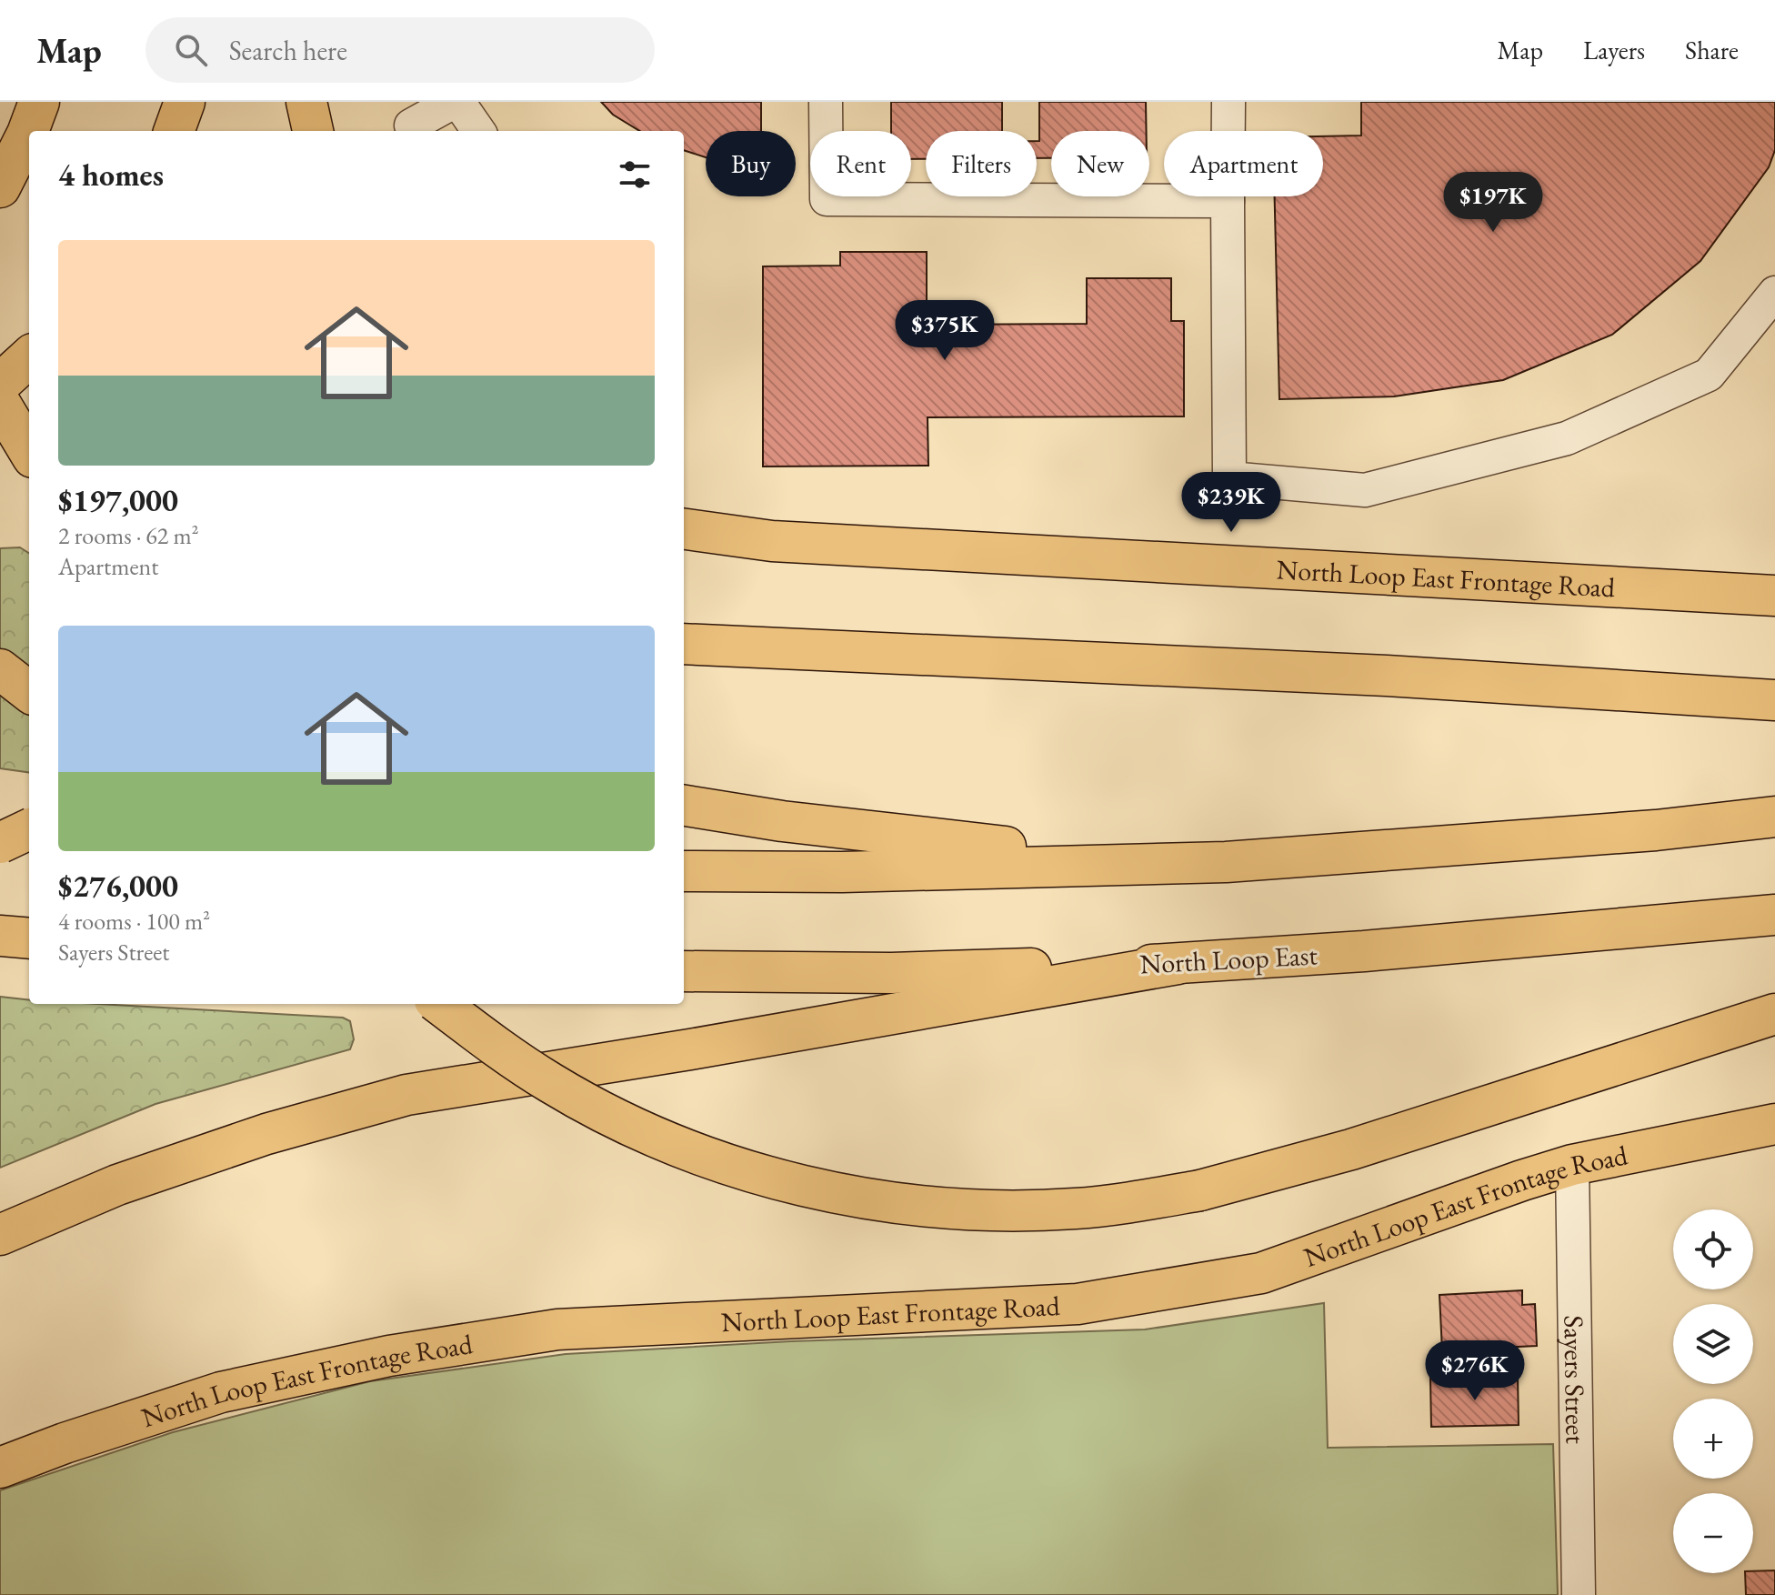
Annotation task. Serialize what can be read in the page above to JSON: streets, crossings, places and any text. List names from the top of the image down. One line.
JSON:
{"streets":{"main road":["North Loop East Frontage Road","North Loop East"],"street":["Sayers Street"]},"crossings":[["North Loop East Frontage Road","Sayers Street"]],"page":{"header":"Map","search":"Search here","nav":["Map","Layers","Share"],"chip":["Buy","Rent","Filters","New","Apartment"],"heading":"4 homes","price":["$197K","$375K","$239K","$276K"],"list":[{"name":"$197,000","note":"2 rooms · 62 m² · Apartment"},{"name":"$276,000","note":"4 rooms · 100 m² · Sayers Street"}],"map_buttons":["+","−"]}}
